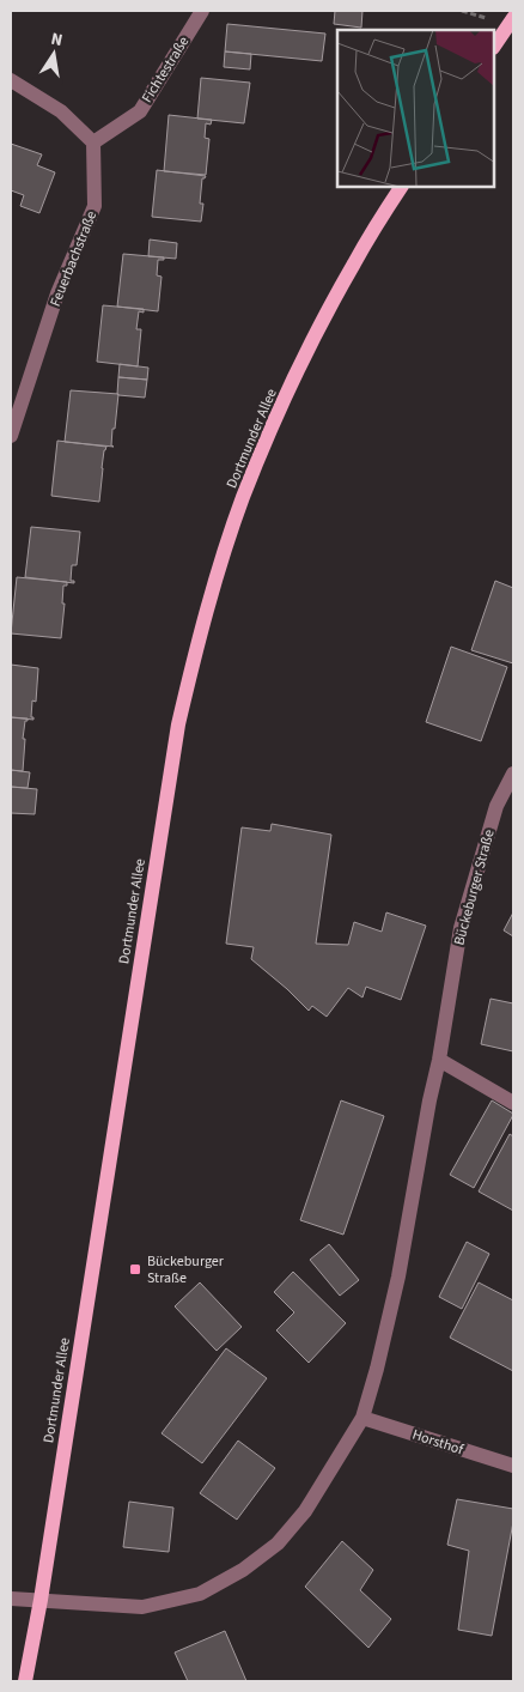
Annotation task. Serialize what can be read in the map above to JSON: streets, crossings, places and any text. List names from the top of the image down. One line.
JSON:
{"streets":{"main road":["Dortmunder Allee"],"street":["Fichtestraße","Feuerbachstraße","Bückeburger Straße","Horsthof"]},"crossings":[["Fichtestraße","Feuerbachstraße"],["Dortmunder Allee","Bückeburger Straße"],["Bückeburger Straße","Horsthof"]],"places":{"transit":["Bückeburger Straße"]},"north":"top"}
